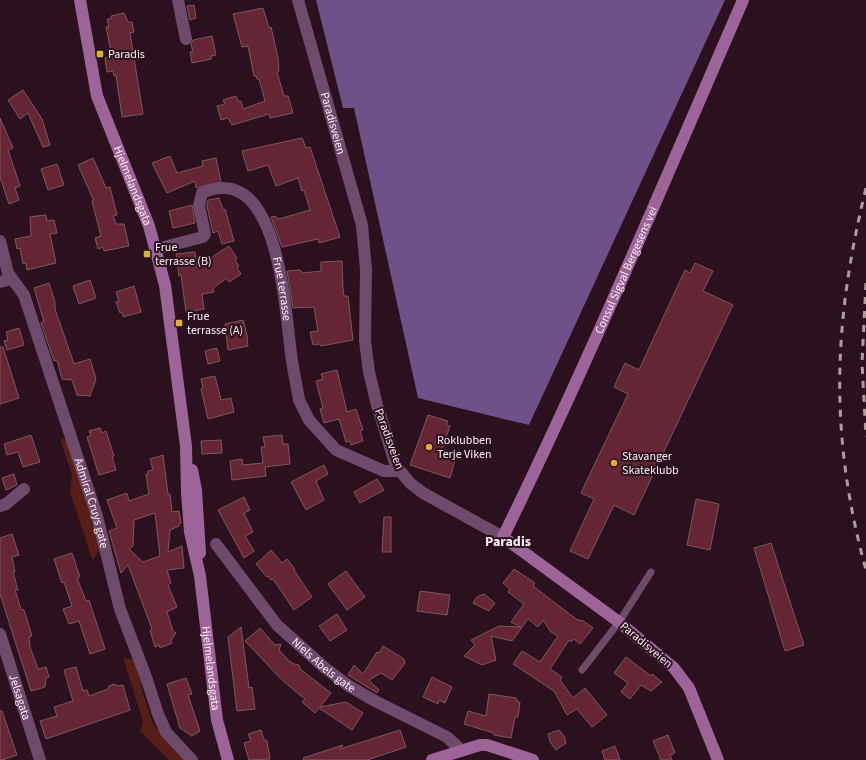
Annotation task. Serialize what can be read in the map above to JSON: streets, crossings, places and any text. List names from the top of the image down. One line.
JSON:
{"streets":{"street":["Paradisveien","Hjelmelandsgata","Consul Sigval Bergesens vei","Frue terrasse","Admiral Cruys gate","Niels Abels gate","Jelsagata"]},"crossings":[["Paradisveien","Consul Sigval Bergesens vei"],["Paradisveien","Frue terrasse"],["Hjelmelandsgata","Frue terrasse"]],"districts":["Paradis"],"places":{"transit":["Paradis","Frue terrasse (B)","Frue terrasse (A)"],"other":["Roklubben Terje Viken","Stavanger Skateklubb"]}}
